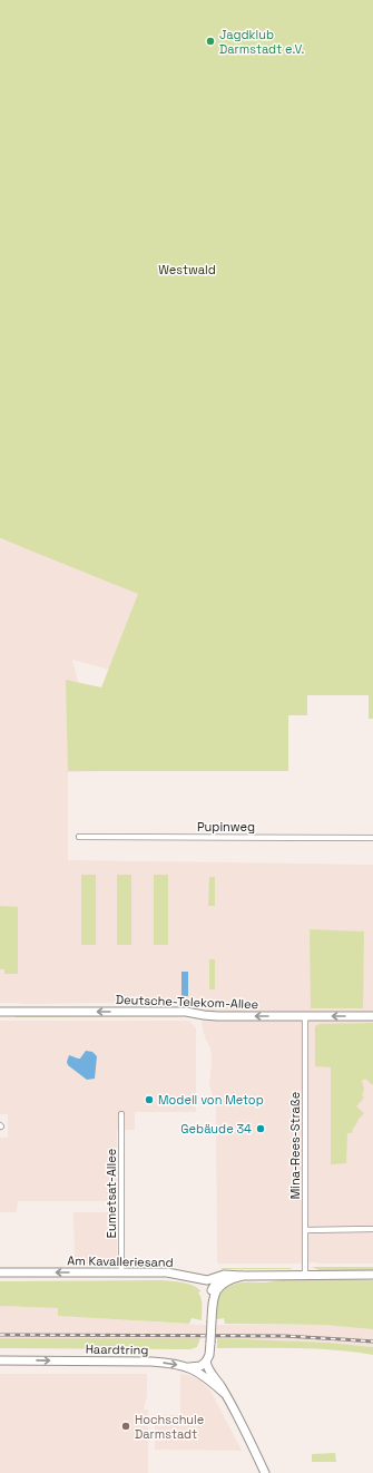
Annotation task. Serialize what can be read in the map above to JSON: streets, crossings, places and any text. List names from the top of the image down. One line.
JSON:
{"streets":{"main road":["Deutsche-Telekom-Allee","Am Kavalleriesand","Haardtring"],"street":["Pupinweg","Mina-Rees-Straße","Eumetsat-Allee"]},"crossings":[["Deutsche-Telekom-Allee","Mina-Rees-Straße"],["Mina-Rees-Straße","Am Kavalleriesand"],["Eumetsat-Allee","Am Kavalleriesand"]],"one_way":["Deutsche-Telekom-Allee","Haardtring"],"parks":["Westwald"],"places":["Jagdklub Darmstadt e.V.","Modell von Metop","Gebäude 34","Hochschule Darmstadt"]}
